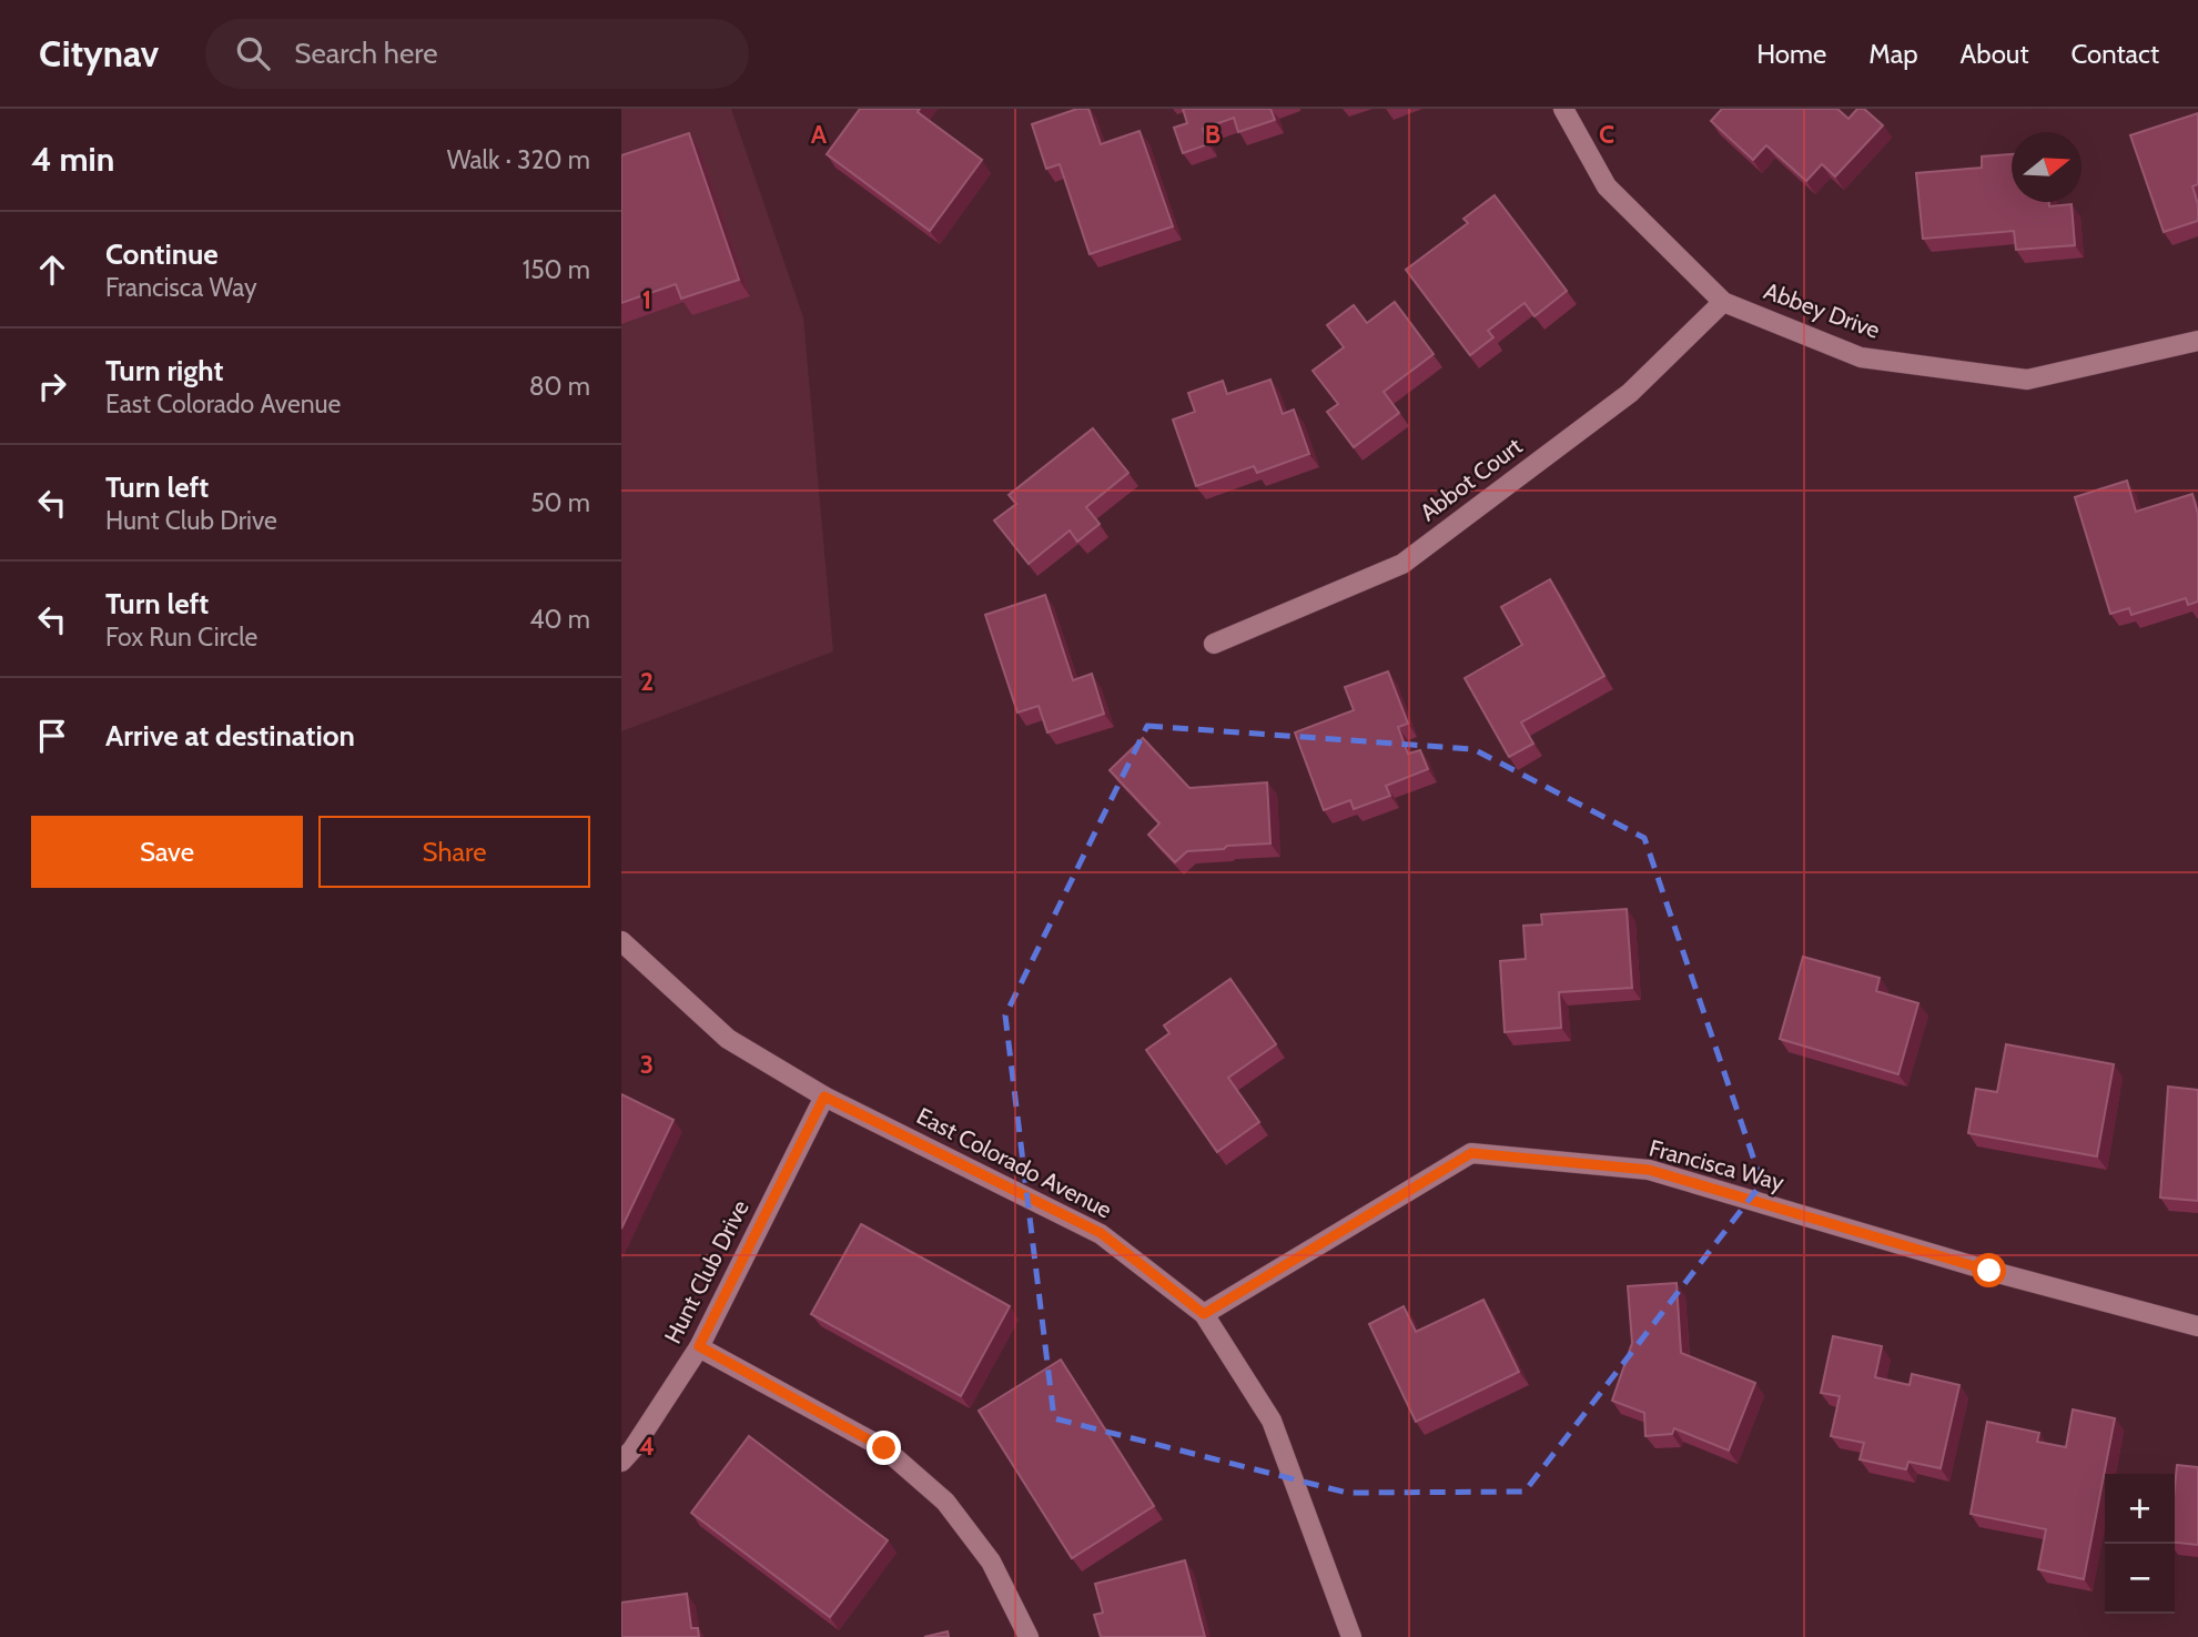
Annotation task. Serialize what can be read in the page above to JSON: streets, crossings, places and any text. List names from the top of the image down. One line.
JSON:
{"streets":{"street":["Abbey Drive","Abbot Court","East Colorado Avenue","Francisca Way","Hunt Club Drive"]},"crossings":[["Abbey Drive","Abbot Court"],["East Colorado Avenue","Francisca Way"],["East Colorado Avenue","Hunt Club Drive"]],"north":"right","page":{"header":"Citynav","search":"Search here","nav":["Home","Map","About","Contact"],"heading":["4 min","Walk · 320 m"],"list":[["Continue","Francisca Way","150 m"],["Turn right","East Colorado Avenue","80 m"],["Turn left","Hunt Club Drive","50 m"],["Turn left","Fox Run Circle","40 m"],"Arrive at destination"],"buttons":["Save","Share"],"map_buttons":["+","−"]},"grid":{"columns":["A","B","C"],"rows":["1","2","3","4"]}}
